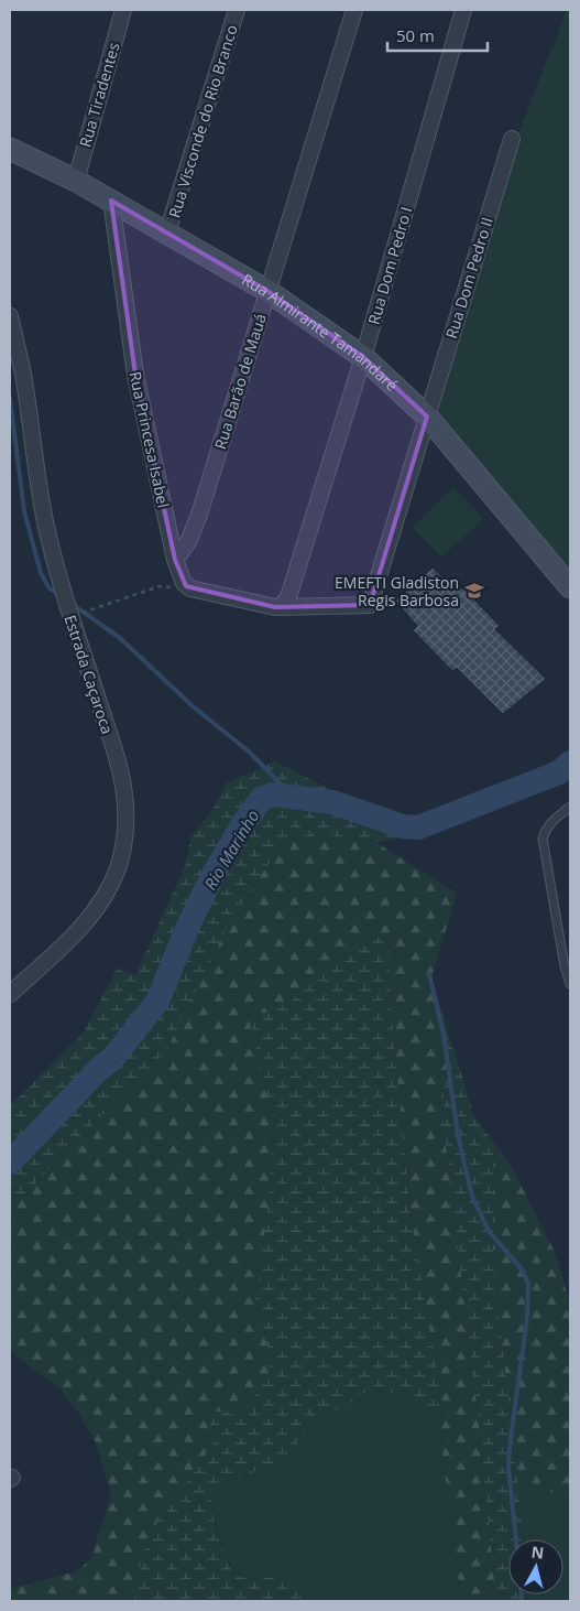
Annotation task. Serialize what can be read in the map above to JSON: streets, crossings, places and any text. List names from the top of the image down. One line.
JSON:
{"streets":{"main road":["Rua Almirante Tamandaré"],"street":["Rua Tiradentes","Rua Visconde do Rio Branco","Rua Dom Pedro I","Rua Dom Pedro II","Rua Barão de Mauá","Rua Princesa Isabel","Estrada Caçaroca"]},"crossings":[["Rua Tiradentes","Rua Almirante Tamandaré"],["Rua Visconde do Rio Branco","Rua Almirante Tamandaré"],["Rua Dom Pedro I","Rua Dom Pedro II"],["Rua Dom Pedro I","Rua Almirante Tamandaré"],["Rua Dom Pedro II","Rua Almirante Tamandaré"],["Rua Almirante Tamandaré","Rua Barão de Mauá"],["Rua Almirante Tamandaré","Rua Princesa Isabel"],["Rua Barão de Mauá","Rua Princesa Isabel"]],"water":["Rio Marinho"],"places":{"school or university":["EMEFTI Gladiston Regis Barbosa"]},"scale_bar":"50 m","north":"top"}
